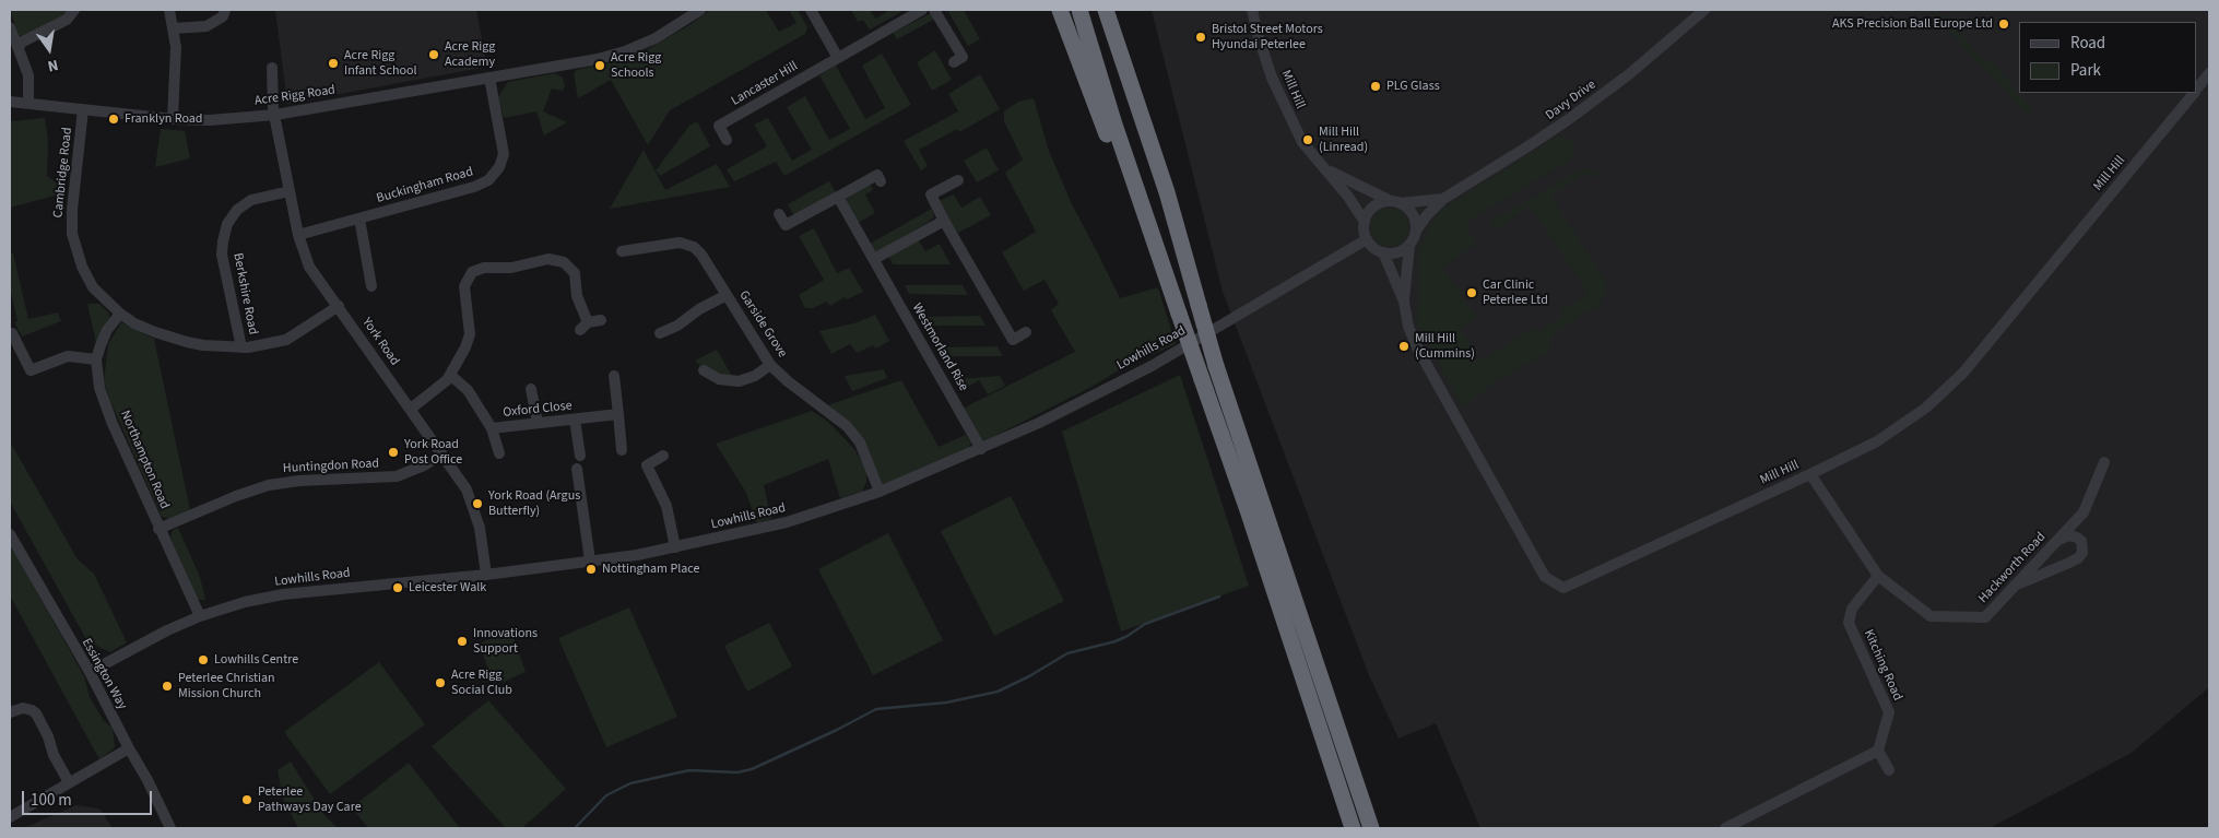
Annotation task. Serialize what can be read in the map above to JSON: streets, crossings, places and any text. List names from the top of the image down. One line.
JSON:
{"streets":{"street":["Lancaster Hill","Mill Hill","Acre Rigg Road","Davy Drive","Cambridge Road","Buckingham Road","Berkshire Road","Garside Grove","York Road","Westmorland Rise","Lowhills Road","Oxford Close","Northampton Road","Huntingdon Road","Hackworth Road","Kitching Road","Essington Way"]},"crossings":[["Mill Hill","Davy Drive"],["Mill Hill","Lowhills Road"],["Mill Hill","Hackworth Road"],["Acre Rigg Road","Cambridge Road"],["Acre Rigg Road","Buckingham Road"],["Acre Rigg Road","York Road"],["Davy Drive","Lowhills Road"],["Cambridge Road","Berkshire Road"],["Cambridge Road","York Road"],["Cambridge Road","Northampton Road"],["Buckingham Road","York Road"],["Berkshire Road","York Road"],["Garside Grove","Lowhills Road"],["York Road","Lowhills Road"],["York Road","Huntingdon Road"],["Westmorland Rise","Lowhills Road"],["Lowhills Road","Northampton Road"],["Lowhills Road","Essington Way"],["Northampton Road","Huntingdon Road"],["Hackworth Road","Kitching Road"]],"places":["AKS Precision Ball Europe Ltd","Bristol Street Motors Hyundai Peterlee","Acre Rigg Academy","Acre Rigg Infant School","Acre Rigg Schools","PLG Glass","Franklyn Road","Mill Hill (Linread)","Car Clinic Peterlee Ltd","Mill Hill (Cummins)","York Road Post Office","York Road (Argus Butterfly)","Nottingham Place","Leicester Walk","Innovations Support","Lowhills Centre","Acre Rigg Social Club","Peterlee Christian Mission Church","Peterlee Pathways Day Care"],"legend":["Road","Park"],"scale_bar":"100 m","north":"bottom"}
